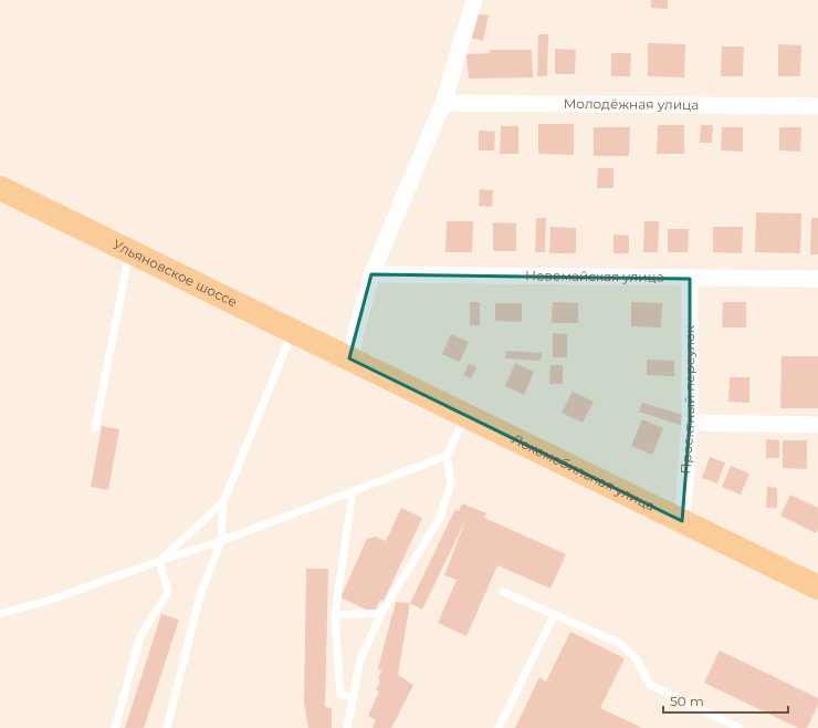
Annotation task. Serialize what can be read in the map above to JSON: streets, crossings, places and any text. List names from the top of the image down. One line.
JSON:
{"streets":{"main road":["Ульяновское шоссе","Локомобильная улица"],"street":["Молодёжная улица","Новомайская улица","Проектный переулок"]},"crossings":[["Ульяновское шоссе","Локомобильная улица"],["Новомайская улица","Проектный переулок"],["Проектный переулок","Локомобильная улица"]],"scale_bar":"50 m"}
